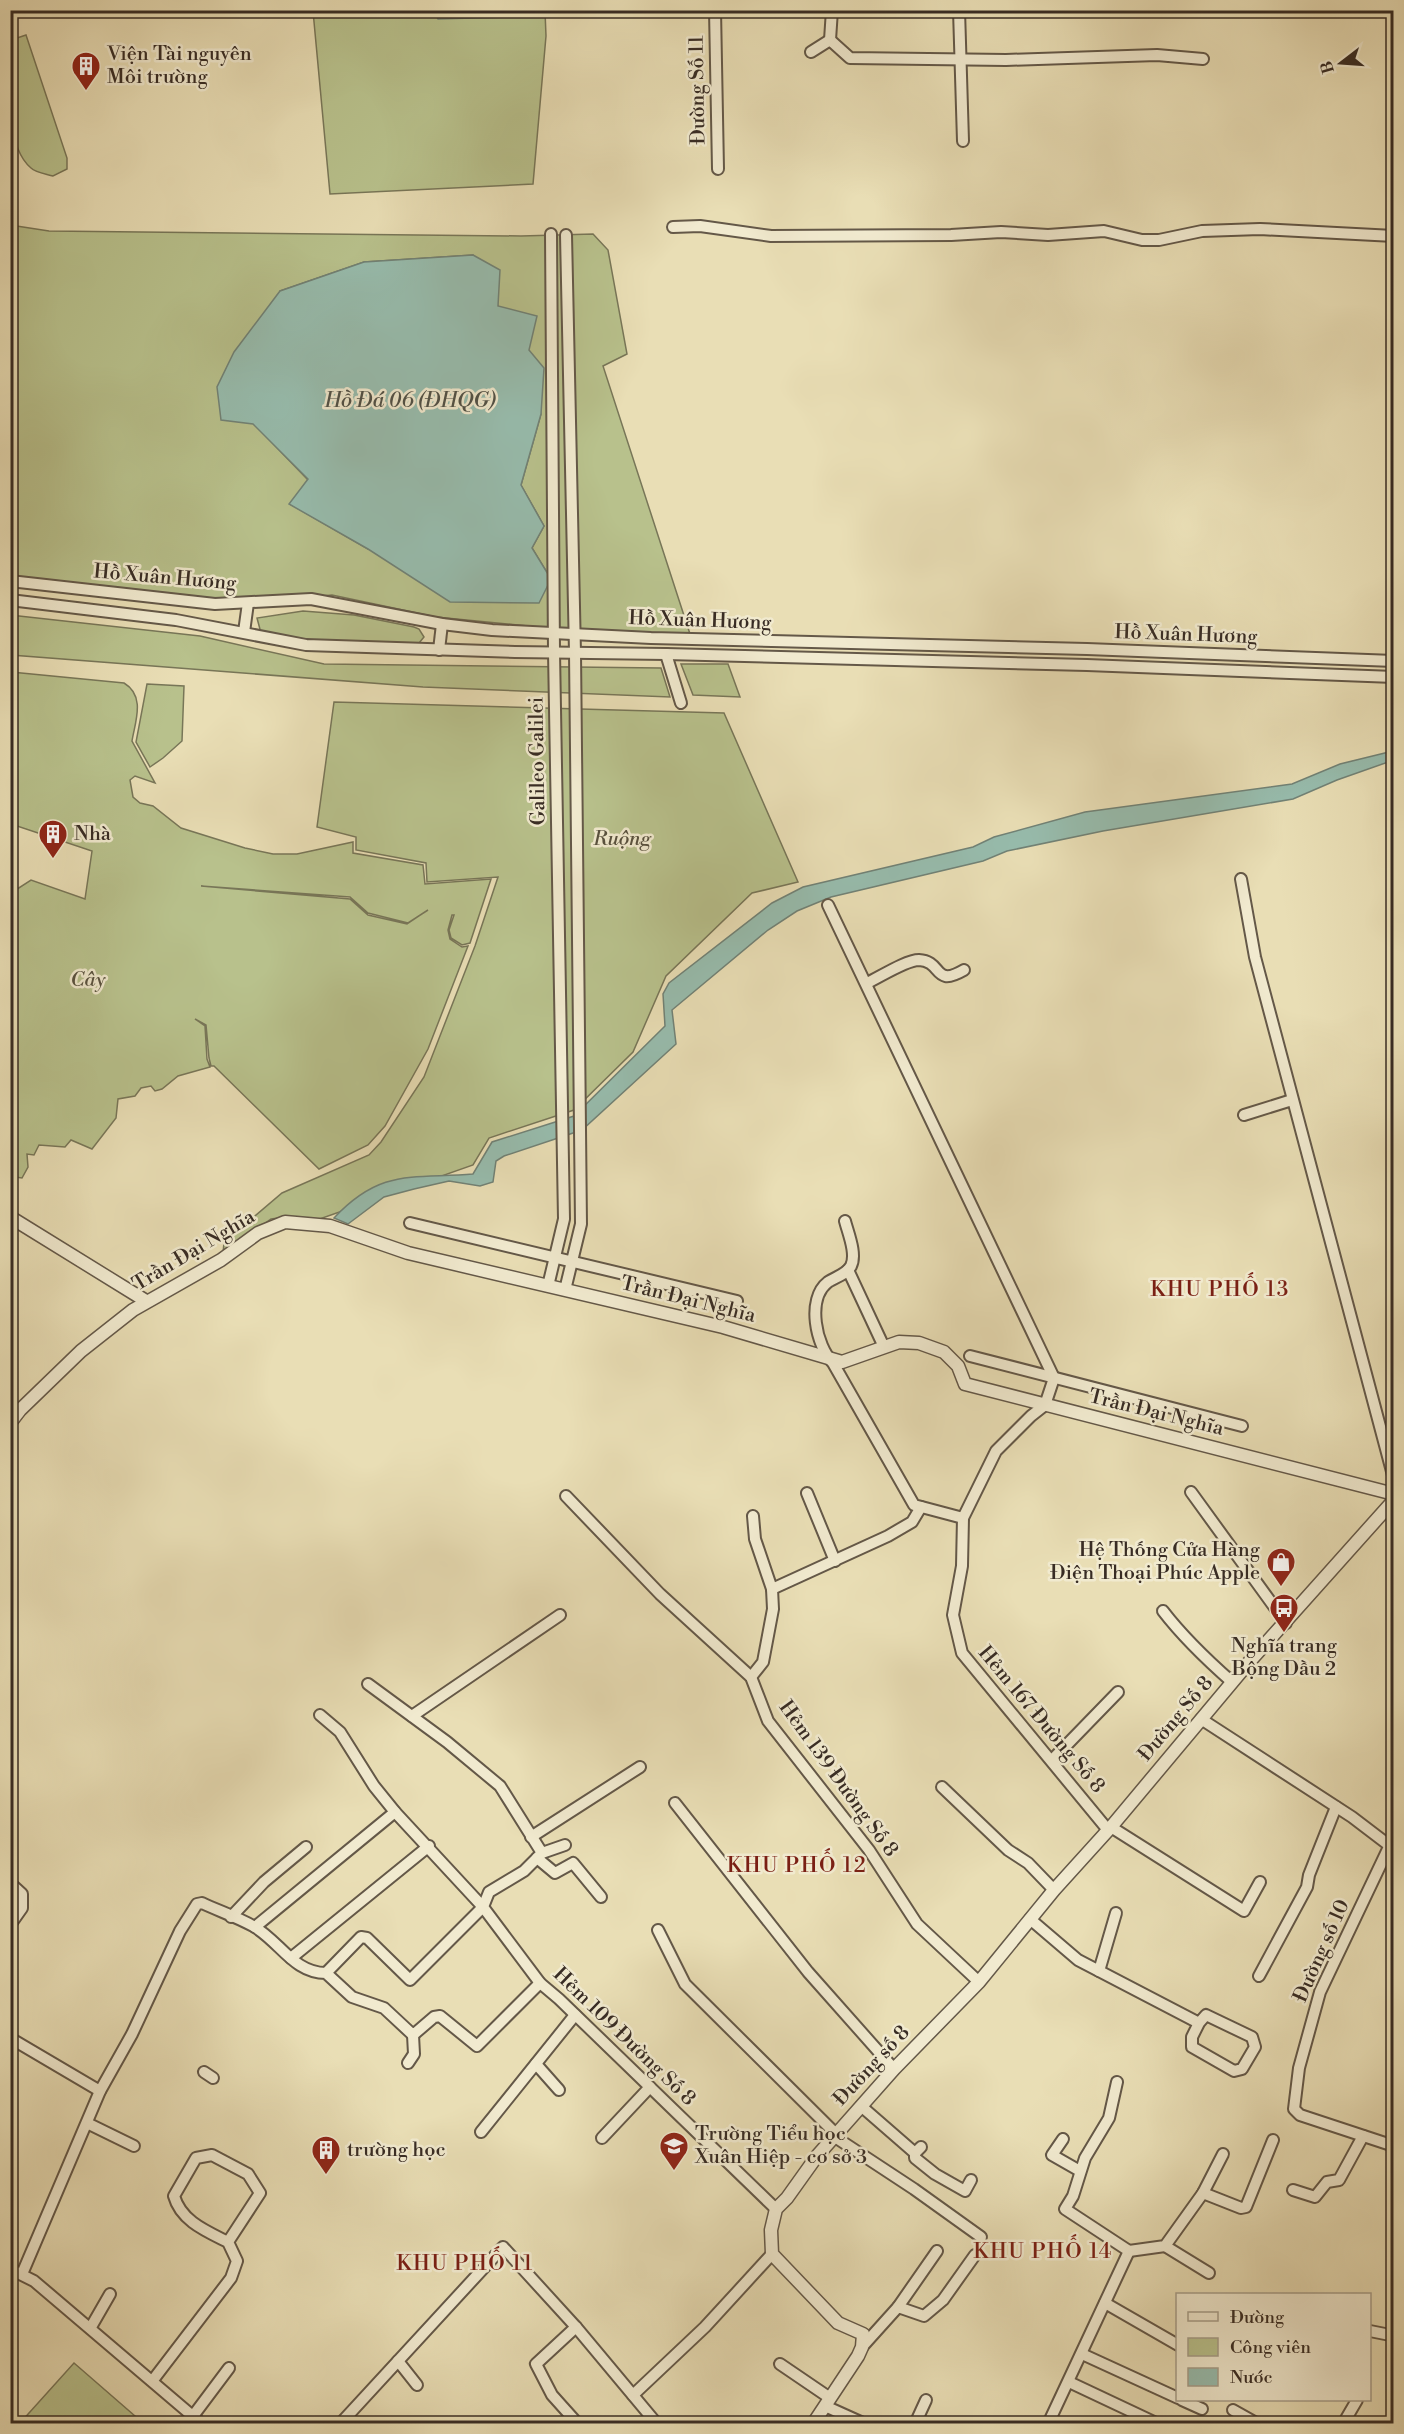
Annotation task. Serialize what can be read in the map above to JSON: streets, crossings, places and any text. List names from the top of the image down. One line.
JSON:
{"streets":{"street":["Đường Số 11","Hồ Xuân Hương","Galileo Galilei","Trần Đại Nghĩa","Đường Số 8","Hẻm 167 Đường Số 8","Hẻm 139 Đường Số 8","Đường số 10","Hẻm 109 Đường Số 8","Đường số 8"]},"crossings":[["Hồ Xuân Hương","Galileo Galilei"],["Galileo Galilei","Trần Đại Nghĩa"],["Trần Đại Nghĩa","Hẻm 167 Đường Số 8"],["Đường Số 8","Hẻm 167 Đường Số 8"],["Đường Số 8","Đường số 8"],["Hẻm 167 Đường Số 8","Đường số 8"],["Hẻm 139 Đường Số 8","Đường số 8"],["Hẻm 109 Đường Số 8","Đường số 8"]],"districts":["KHU PHỐ 13","KHU PHỐ 12","KHU PHỐ 14","KHU PHỐ 11"],"water":["Hồ Đá 06 (ĐHQG)"],"parks":["Ruộng","Cây"],"places":{"building":["Viện Tài nguyên Môi trường","Nhà","trường học"],"shop":["Hệ Thống Cửa Hàng Điện Thoại Phúc Apple"],"bus stop":["Nghĩa trang Bộng Dầu 2"],"school or university":["Trường Tiểu học Xuân Hiệp - cơ sở 3"]},"legend":["Đường","Công viên","Nước"],"north":"left"}
